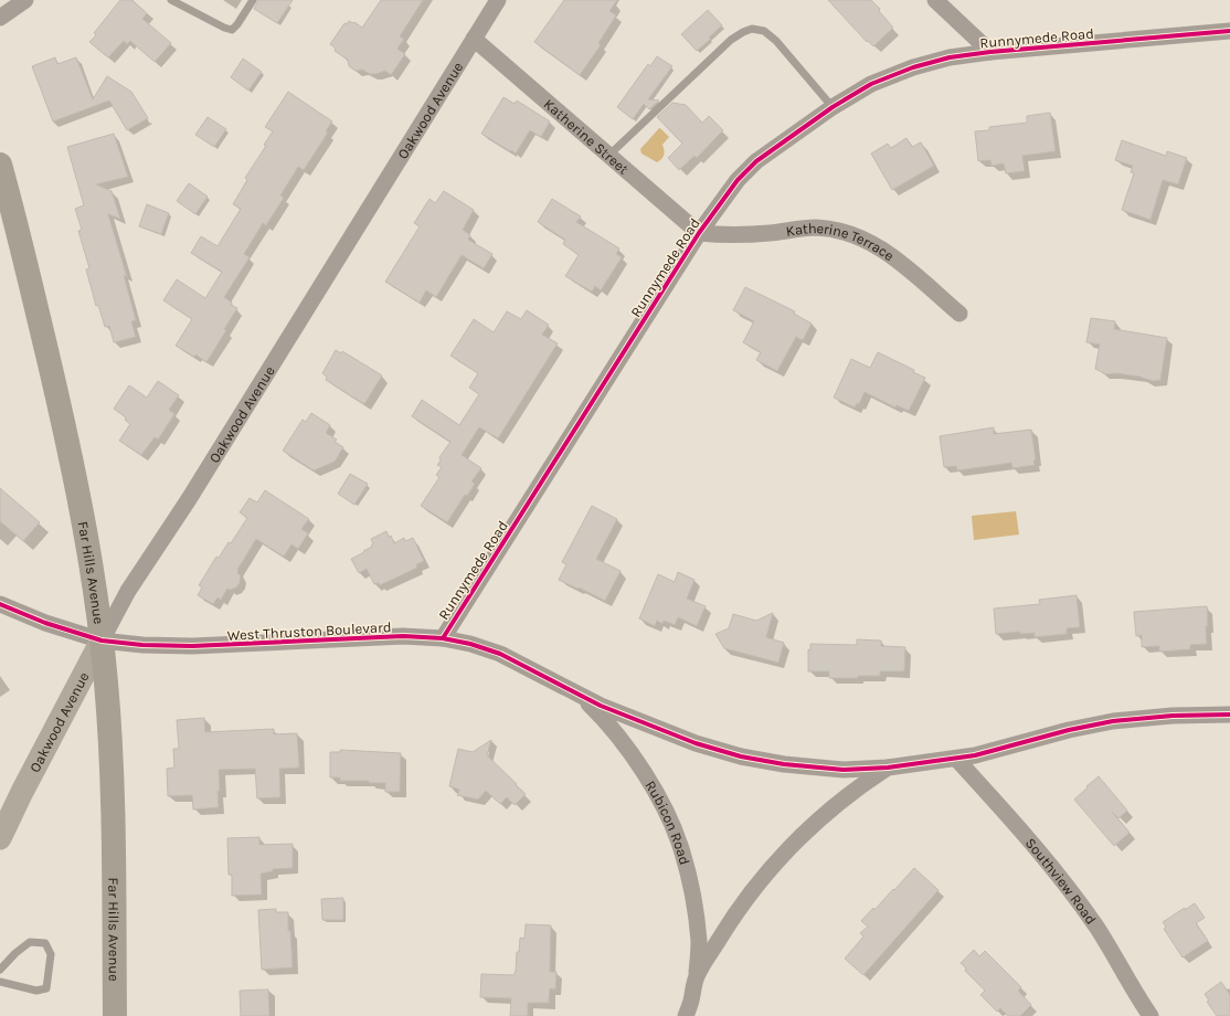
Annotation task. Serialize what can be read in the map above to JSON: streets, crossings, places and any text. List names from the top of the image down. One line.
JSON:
{"streets":{"main road":["Far Hills Avenue"],"street":["Runnymede Road","Oakwood Avenue","Katherine Street","Katherine Terrace","West Thruston Boulevard","Rubicon Road","Southview Road"]},"crossings":[["Runnymede Road","Katherine Street"],["Runnymede Road","Katherine Terrace"],["Runnymede Road","West Thruston Boulevard"],["Oakwood Avenue","Katherine Street"],["Oakwood Avenue","Far Hills Avenue"],["Oakwood Avenue","West Thruston Boulevard"],["Katherine Street","Katherine Terrace"],["Far Hills Avenue","West Thruston Boulevard"],["West Thruston Boulevard","Rubicon Road"],["West Thruston Boulevard","Southview Road"]]}
